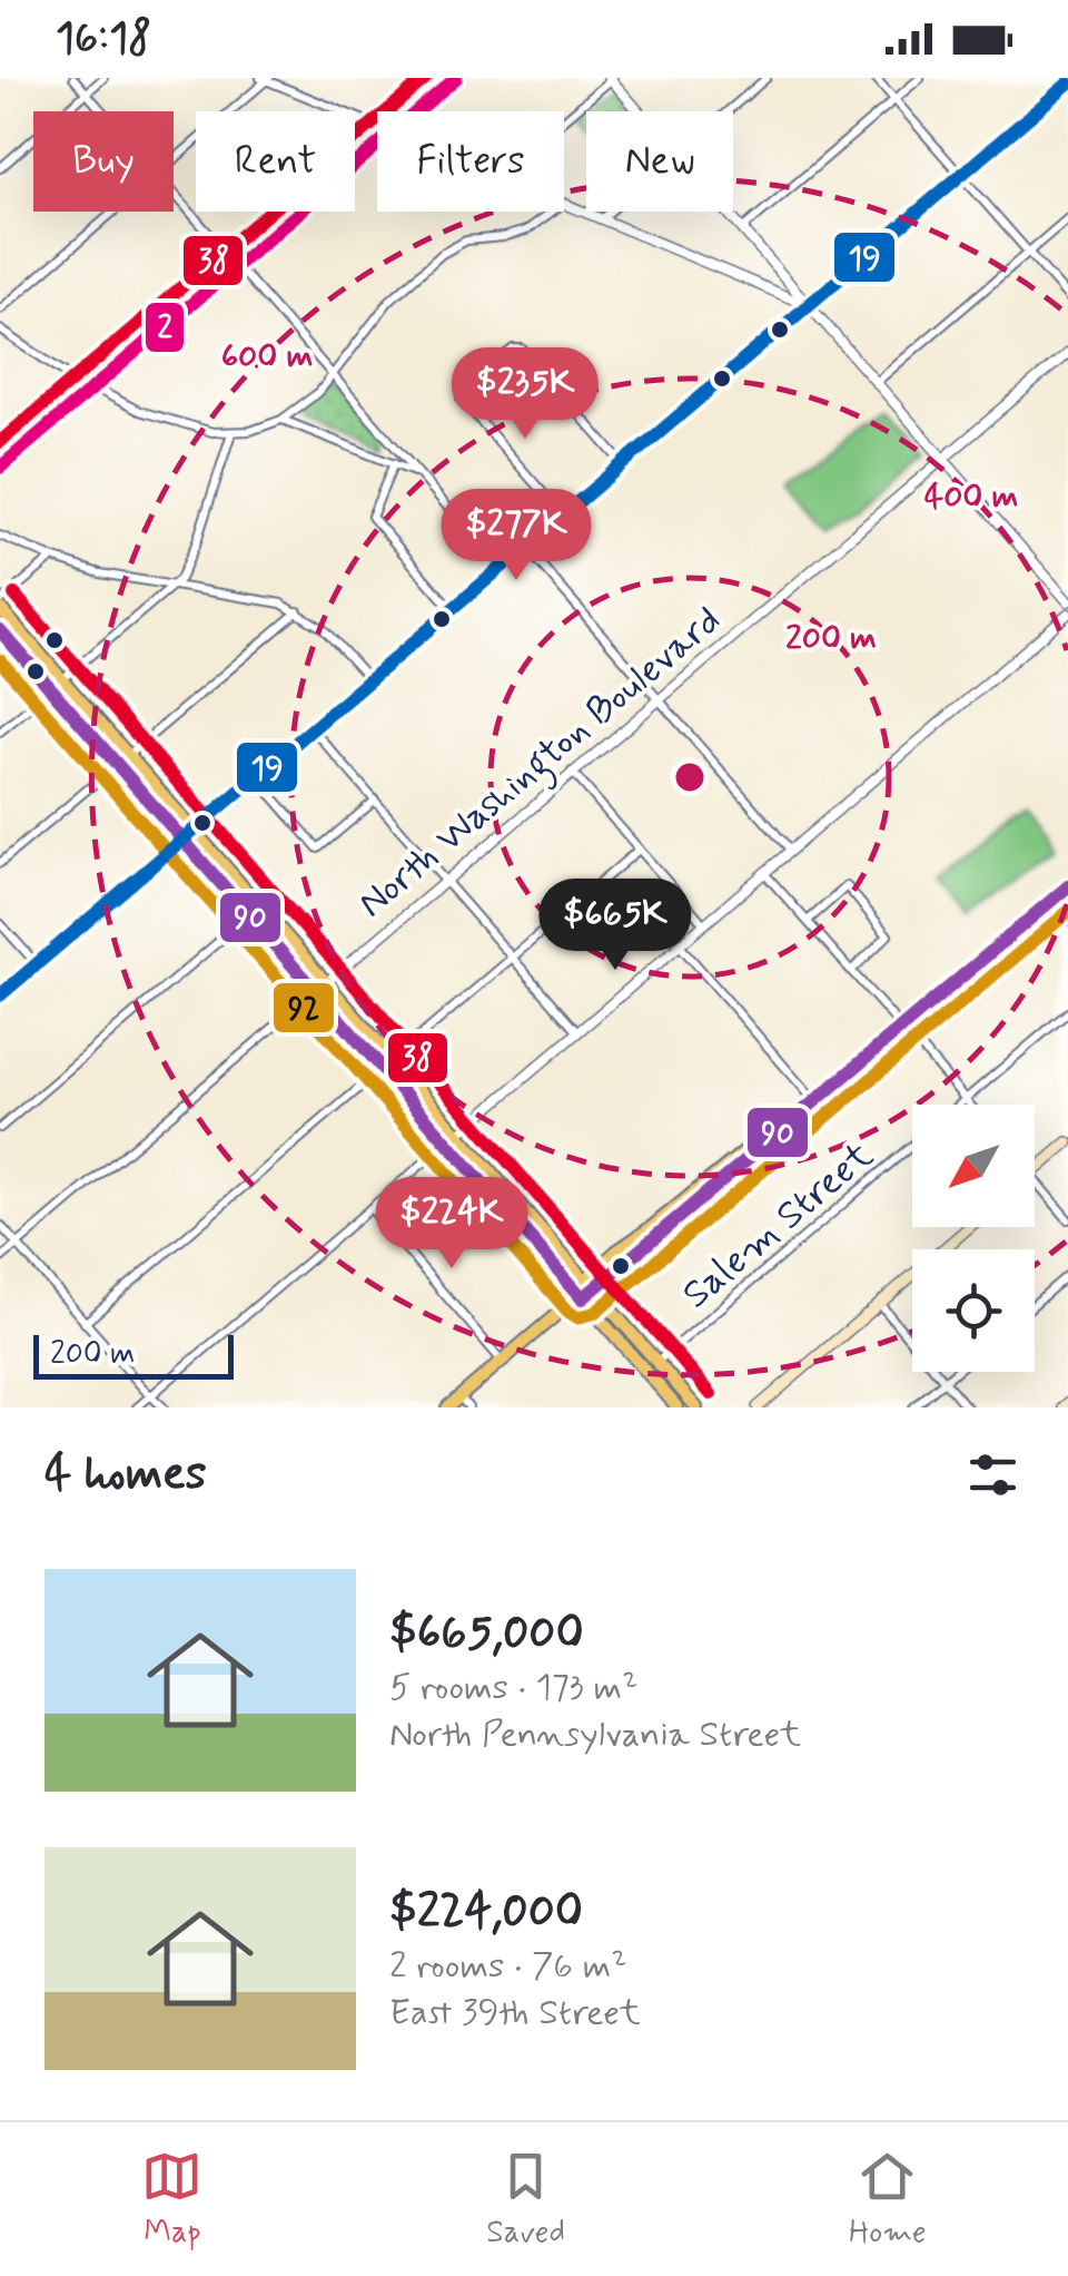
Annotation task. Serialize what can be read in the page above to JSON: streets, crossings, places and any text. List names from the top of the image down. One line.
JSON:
{"streets":{"street":["North Washington Boulevard","Salem Street"]},"lines":["transit line 38","transit line 2","transit line 19","transit line 90","transit line 92"],"scale_bar":"200 m","north":"bottom left","page":{"status":"16:18","chip":["Buy","Rent","Filters","New"],"price":["$235K","$277K","$665K","$224K"],"scale":"200 m","heading":"4 homes","list":[{"name":"$665,000","note":"5 rooms · 173 m² · North Pennsylvania Street"},{"name":"$224,000","note":"2 rooms · 76 m² · East 39th Street"}],"tabs":["Map","Saved","Home"]},"rings":["600 m","400 m","200 m"]}
